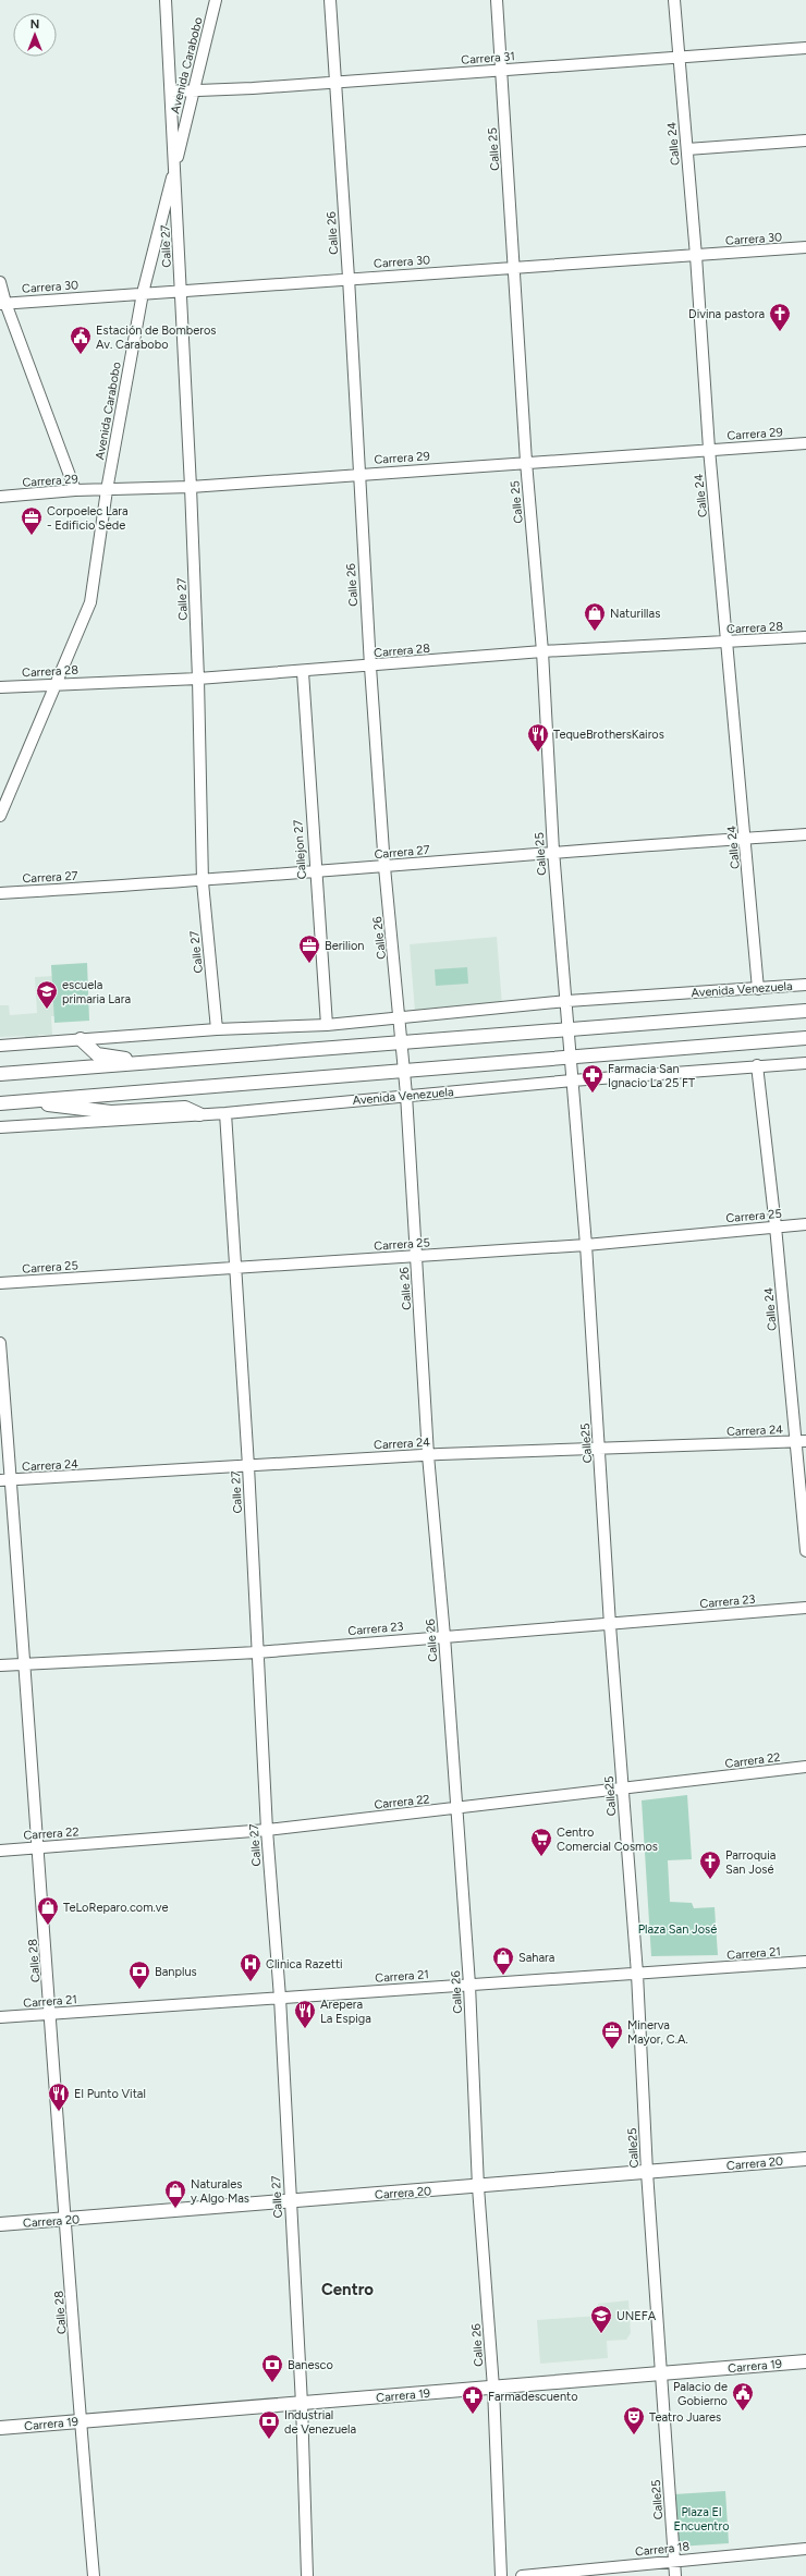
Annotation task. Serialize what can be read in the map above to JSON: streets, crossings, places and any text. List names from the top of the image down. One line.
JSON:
{"streets":{"street":["Carrera 31","Avenida Carabobo","Calle 24","Calle 25","Calle 26","Carrera 30","Calle 27","Carrera 29","Carrera 28","Callejon 27","Carrera 27","Avenida Venezuela","Carrera 25","Carrera 24","Calle25","Carrera 23","Carrera 22","Carrera 21","Calle 28","Carrera 20","Carrera 19","Carrera 18"]},"crossings":[["Carrera 31","Avenida Carabobo"],["Carrera 31","Calle 24"],["Carrera 31","Calle 25"],["Carrera 31","Calle 26"],["Carrera 31","Calle 27"],["Avenida Carabobo","Carrera 30"],["Avenida Carabobo","Calle 27"],["Avenida Carabobo","Carrera 29"],["Avenida Carabobo","Carrera 28"],["Calle 24","Carrera 30"],["Calle 24","Carrera 29"],["Calle 24","Carrera 28"],["Calle 24","Carrera 27"],["Calle 24","Avenida Venezuela"],["Calle 24","Carrera 25"],["Calle 24","Carrera 24"],["Calle 25","Carrera 30"],["Calle 25","Carrera 29"],["Calle 25","Carrera 28"],["Calle 25","Carrera 27"],["Calle 25","Avenida Venezuela"],["Calle 25","Calle25"],["Calle 26","Carrera 30"],["Calle 26","Carrera 29"],["Calle 26","Carrera 28"],["Calle 26","Carrera 27"],["Calle 26","Avenida Venezuela"],["Calle 26","Carrera 25"],["Calle 26","Carrera 24"],["Calle 26","Carrera 23"],["Calle 26","Carrera 22"],["Calle 26","Carrera 21"],["Calle 26","Carrera 20"],["Calle 26","Carrera 19"],["Carrera 30","Calle 27"],["Calle 27","Carrera 29"],["Calle 27","Carrera 28"],["Calle 27","Carrera 27"],["Calle 27","Avenida Venezuela"],["Calle 27","Carrera 25"],["Calle 27","Carrera 24"],["Calle 27","Carrera 23"],["Calle 27","Carrera 22"],["Calle 27","Carrera 21"],["Calle 27","Carrera 20"],["Calle 27","Carrera 19"],["Carrera 28","Callejon 27"],["Callejon 27","Carrera 27"],["Callejon 27","Avenida Venezuela"],["Avenida Venezuela","Calle25"],["Carrera 25","Calle25"],["Carrera 24","Calle25"],["Carrera 24","Calle 28"],["Calle25","Carrera 23"],["Calle25","Carrera 22"],["Calle25","Carrera 21"],["Calle25","Carrera 20"],["Calle25","Carrera 19"],["Calle25","Carrera 18"],["Carrera 23","Calle 28"],["Carrera 22","Calle 28"],["Carrera 21","Calle 28"],["Calle 28","Carrera 20"],["Calle 28","Carrera 19"]],"districts":["Centro"],"parks":["Plaza San José","Plaza El Encuentro"],"places":{"church":["Divina pastora","Parroquia San José"],"public building":["Estación de Bomberos Av. Carabobo","Palacio de Gobierno"],"office":["Corpoelec Lara - Edificio Sede","Berilion","Minerva Mayor, C.A."],"shop":["Naturillas","TeLoReparo.com.ve","Sahara","Naturales y Algo Mas"],"restaurant":["TequeBrothersKairos","Arepera La Espiga","El Punto Vital"],"school or university":["escuela primaria Lara","UNEFA"],"pharmacy":["Farmacia San Ignacio La 25 FT","Farmadescuento"],"supermarket":["Centro Comercial Cosmos"],"hospital":["Clinica Razetti"],"bank":["Banplus","Banesco","Industrial de Venezuela"],"theatre":["Teatro Juares"]},"north":"top"}
